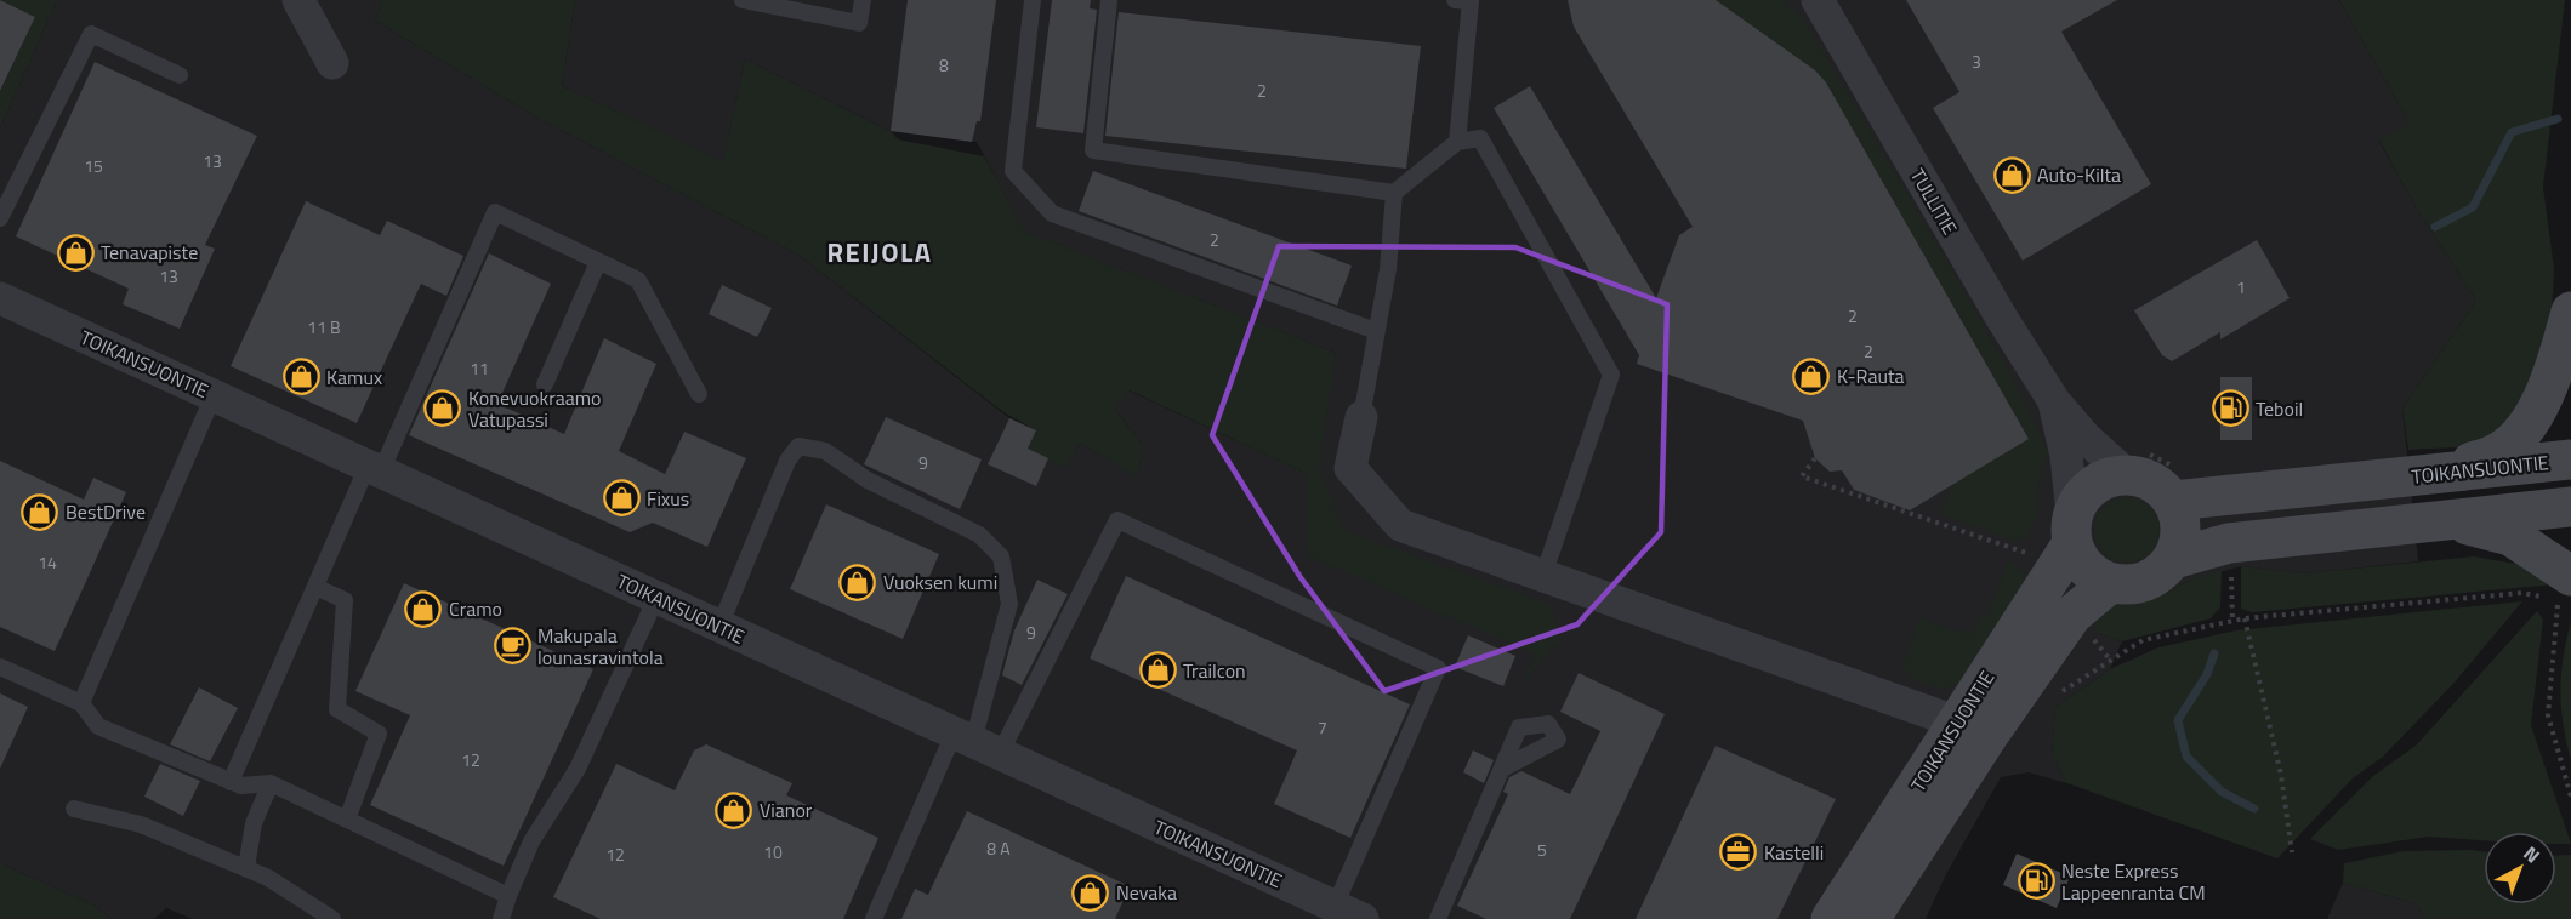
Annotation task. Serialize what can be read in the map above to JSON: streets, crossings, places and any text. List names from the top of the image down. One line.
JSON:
{"streets":{"main road":["TOIKANSUONTIE"],"street":["TULLITIE"]},"crossings":[["TULLITIE","TOIKANSUONTIE"]],"districts":["REIJOLA"],"places":{"shop":["Auto-Kilta","Tenavapiste","K-Rauta","Kamux","Konevuokraamo Vatupassi","Fixus","BestDrive","Vuoksen kumi","Cramo","Trailcon","Vianor","Nevaka"],"fuel station":["Teboil","Neste Express Lappeenranta CM"],"cafe":["Makupala lounasravintola"],"office":["Kastelli"]},"house_numbers":["3","8","2","13","15","2","13","1","2","11 B","2","11","9","14","9","7","12","8 A","5","10","12"],"north":"top right"}
